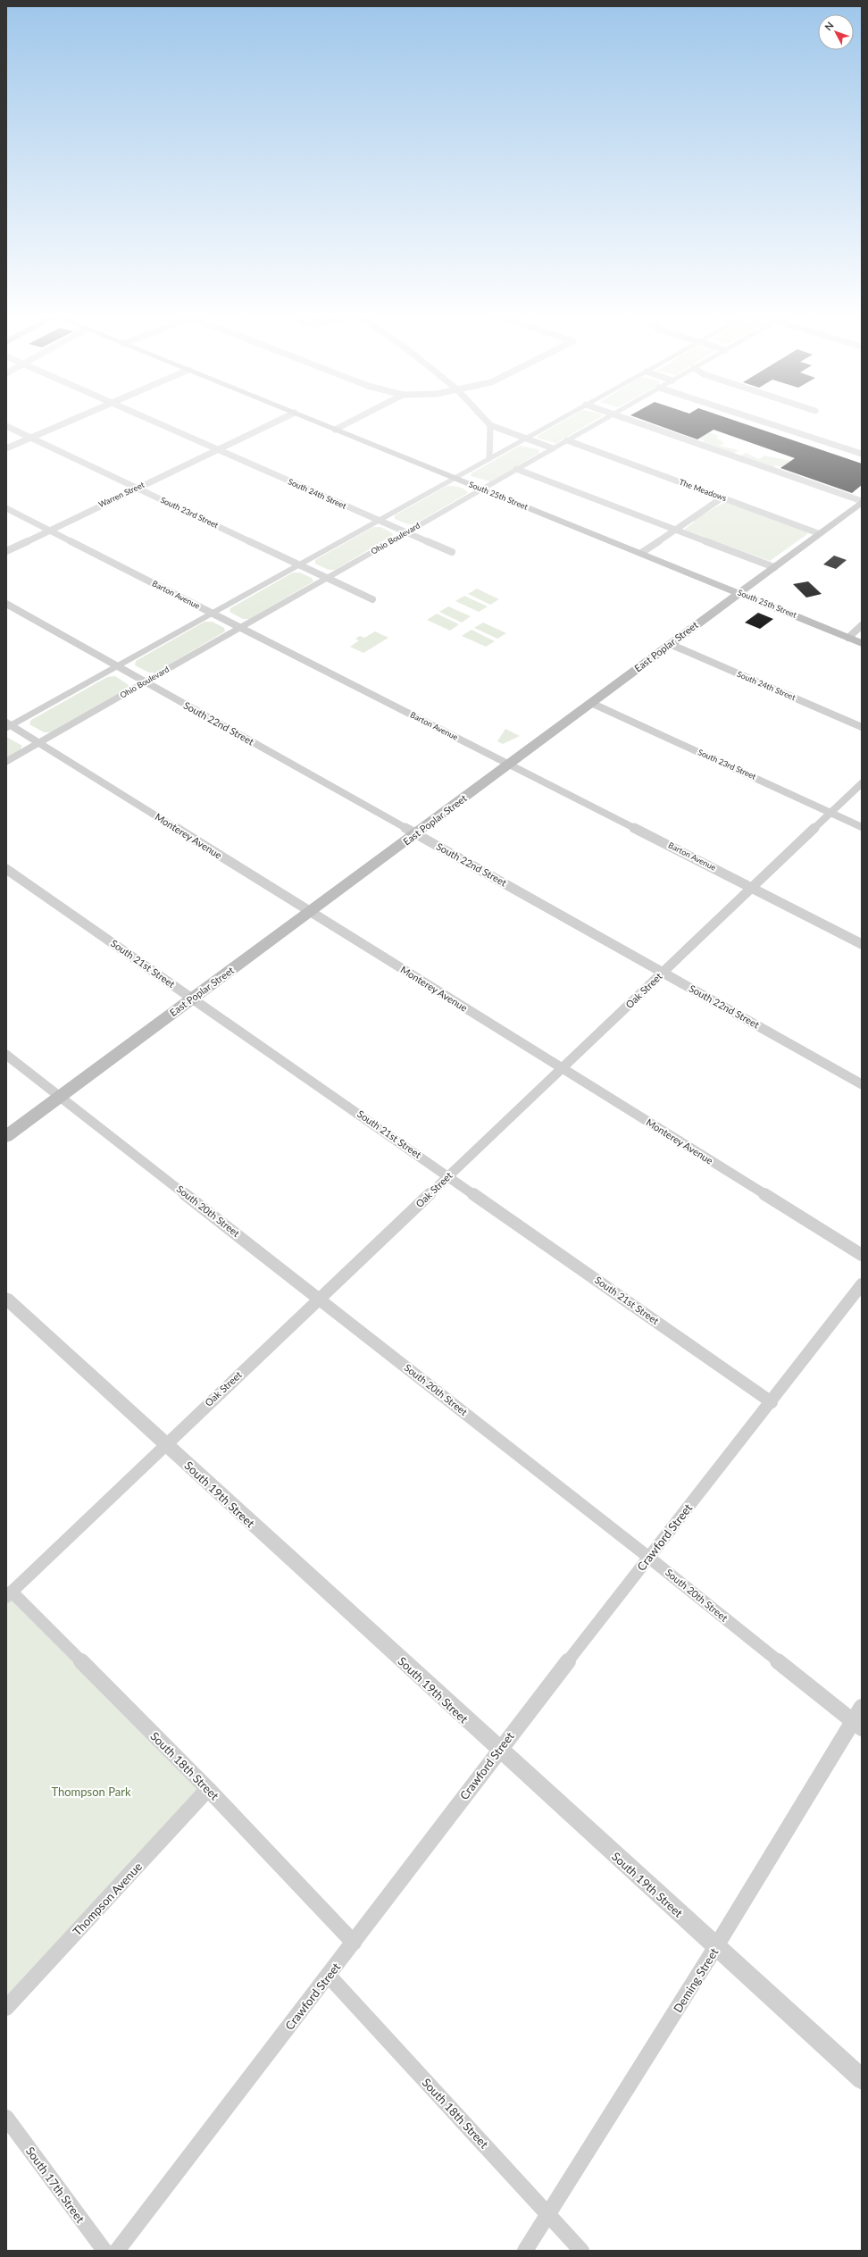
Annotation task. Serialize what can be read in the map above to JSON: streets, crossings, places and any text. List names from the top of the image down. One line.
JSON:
{"streets":{"main road":["South 25th Street","East Poplar Street"],"street":["The Meadows","South 24th Street","Warren Street","South 23rd Street","Ohio Boulevard","Barton Avenue","South 22nd Street","Monterey Avenue","South 21st Street","Oak Street","South 20th Street","South 19th Street","Crawford Street","South 18th Street","Thompson Avenue","Deming Street","South 17th Street"]},"crossings":[["The Meadows","Ohio Boulevard"],["The Meadows","East Poplar Street"],["South 24th Street","Warren Street"],["South 24th Street","Ohio Boulevard"],["South 24th Street","East Poplar Street"],["Warren Street","South 23rd Street"],["Warren Street","Barton Avenue"],["South 25th Street","Ohio Boulevard"],["South 25th Street","East Poplar Street"],["South 23rd Street","Ohio Boulevard"],["South 23rd Street","East Poplar Street"],["South 23rd Street","Oak Street"],["Ohio Boulevard","Barton Avenue"],["Ohio Boulevard","South 22nd Street"],["Ohio Boulevard","Monterey Avenue"],["Barton Avenue","East Poplar Street"],["Barton Avenue","Oak Street"],["East Poplar Street","South 22nd Street"],["East Poplar Street","Monterey Avenue"],["East Poplar Street","South 21st Street"],["East Poplar Street","South 20th Street"],["South 22nd Street","Oak Street"],["Monterey Avenue","Oak Street"],["South 21st Street","Oak Street"],["South 21st Street","Crawford Street"],["Oak Street","South 20th Street"],["Oak Street","South 19th Street"],["Oak Street","South 18th Street"],["South 20th Street","Crawford Street"],["South 20th Street","Deming Street"],["South 19th Street","Crawford Street"],["South 19th Street","Deming Street"],["Crawford Street","South 18th Street"],["South 18th Street","Thompson Avenue"],["South 18th Street","Deming Street"]],"parks":["Thompson Park"],"north":"top left"}
